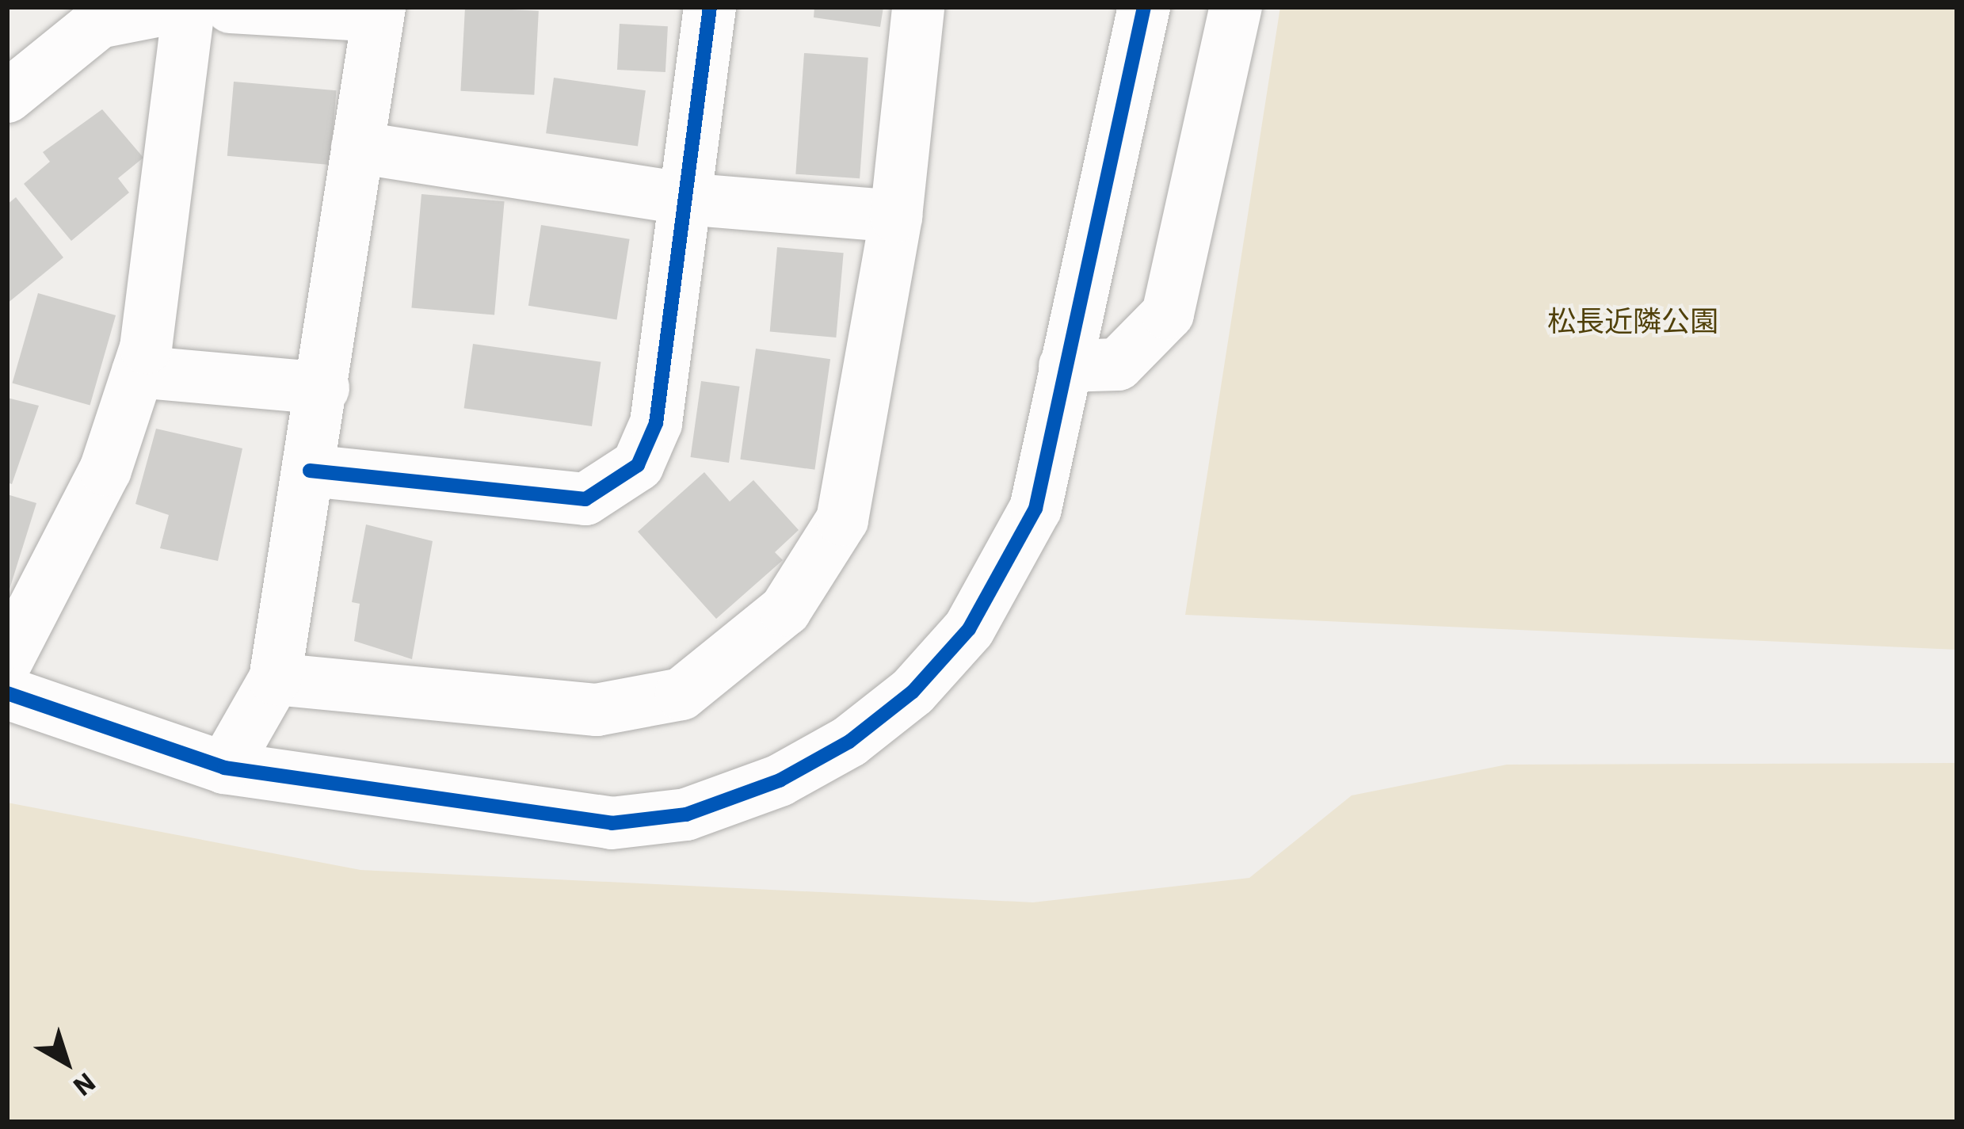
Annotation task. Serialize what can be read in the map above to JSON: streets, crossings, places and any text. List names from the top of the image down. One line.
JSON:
{"parks":["松長近隣公園"],"north":"bottom right"}
